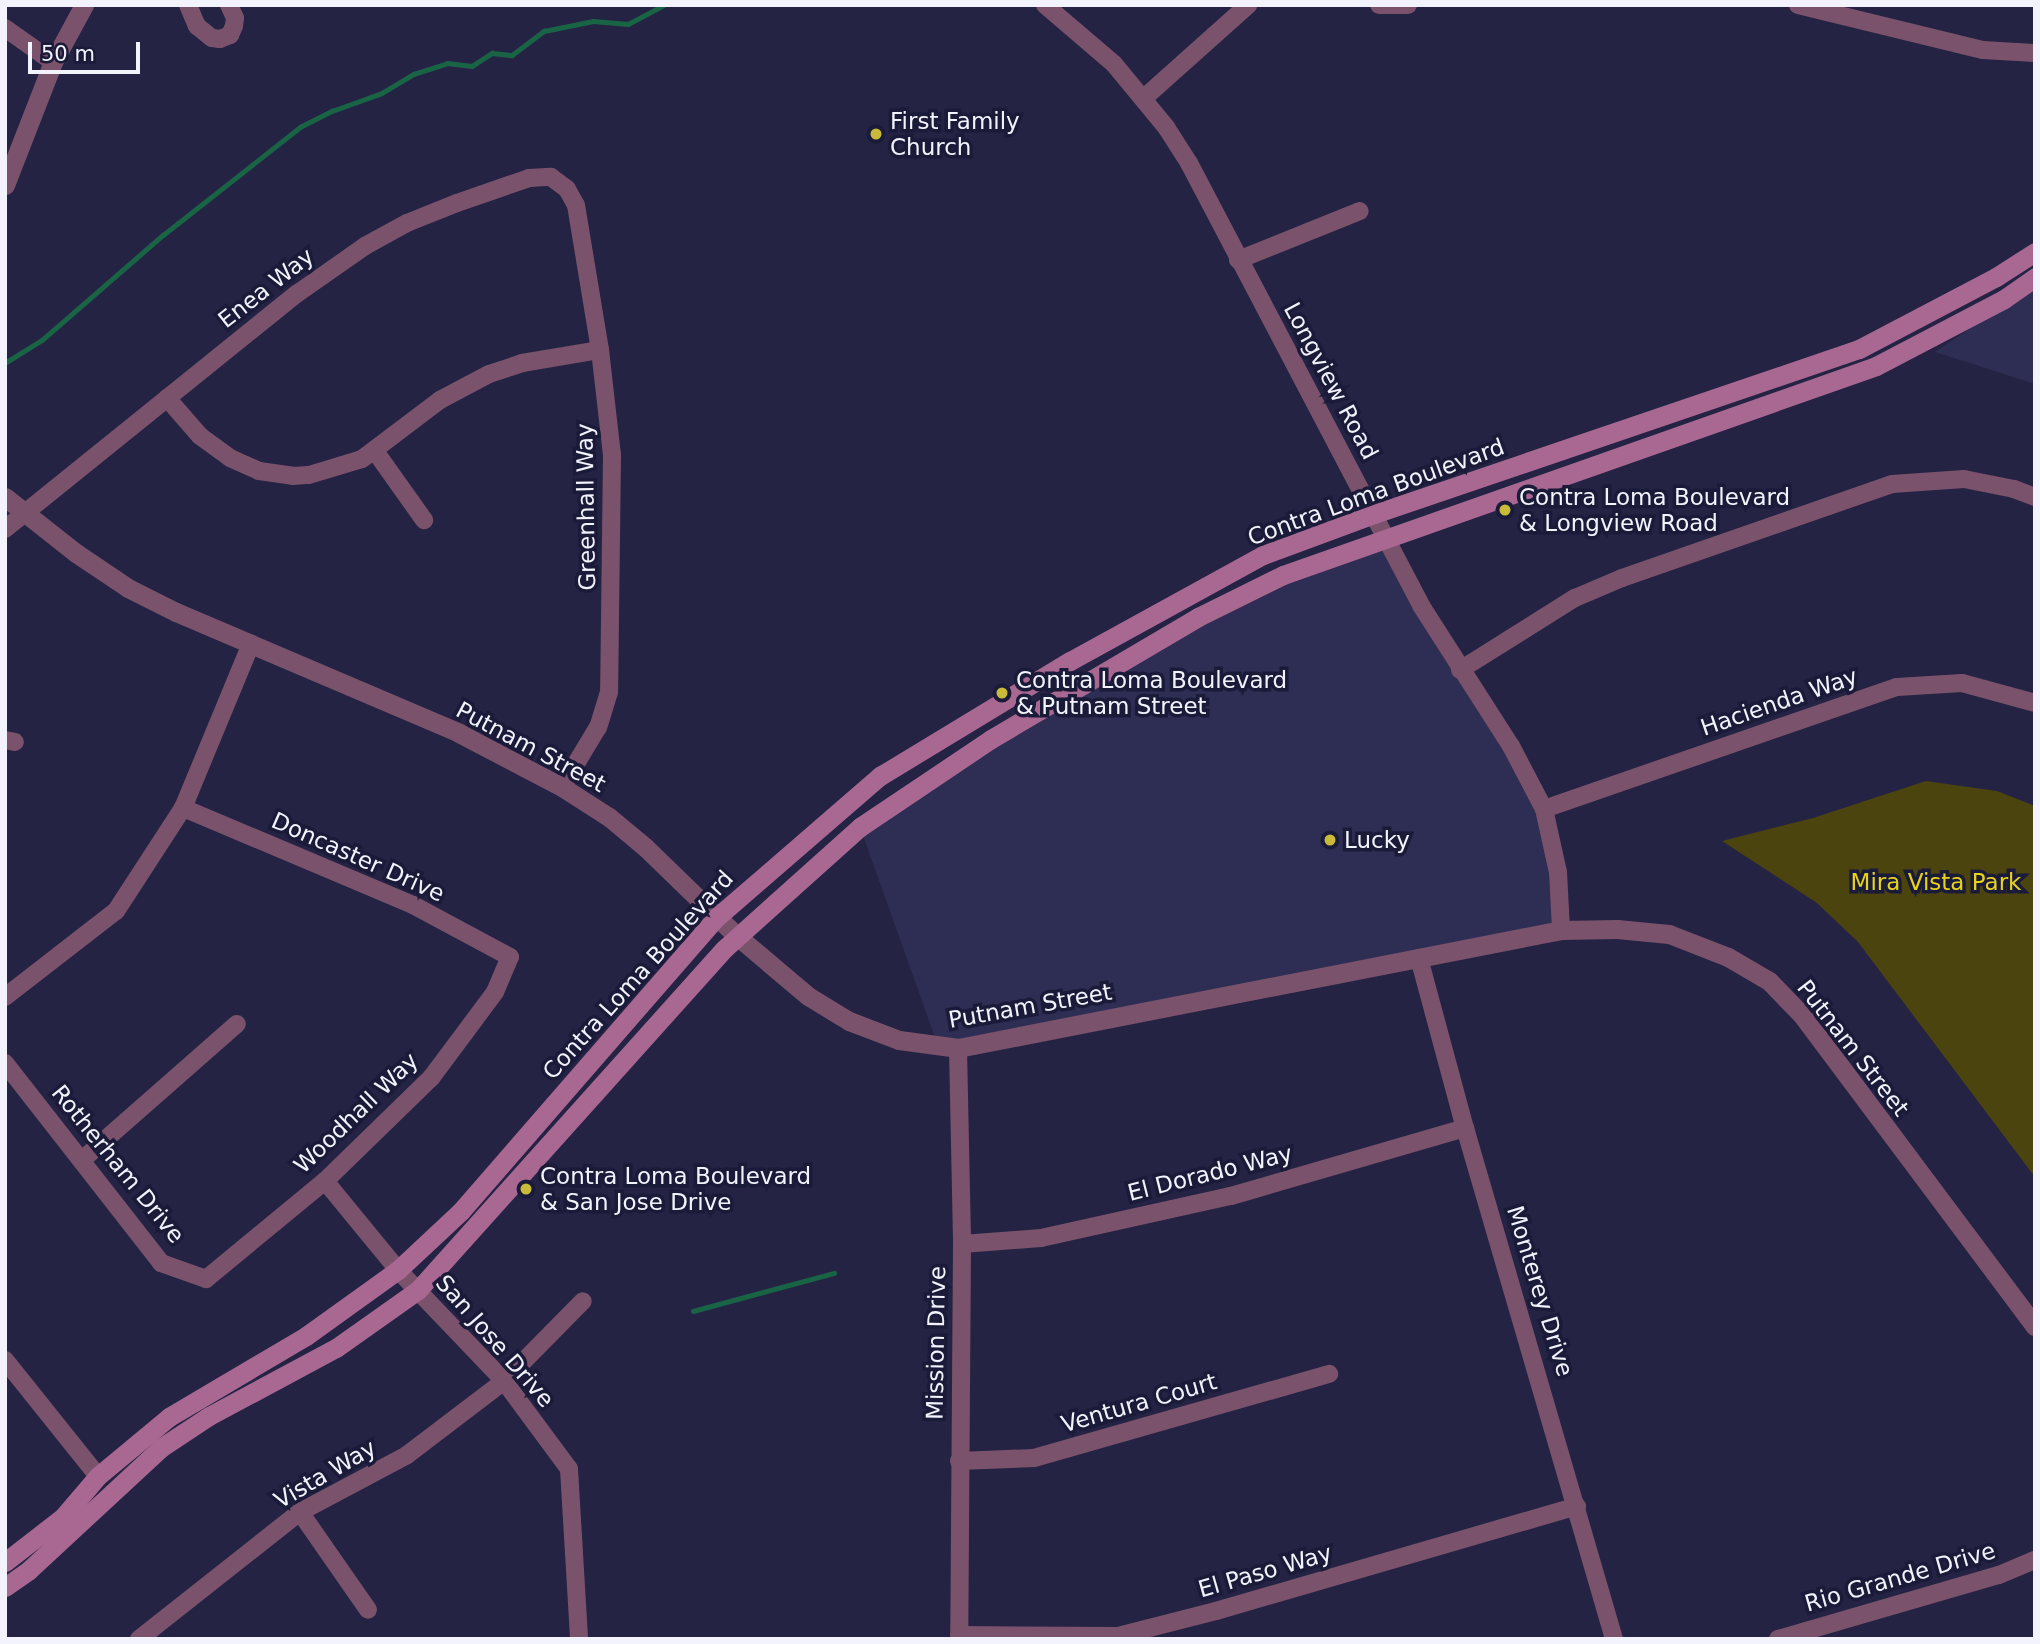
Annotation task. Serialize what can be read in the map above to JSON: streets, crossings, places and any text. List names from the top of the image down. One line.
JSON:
{"streets":{"main road":["Contra Loma Boulevard"],"street":["Enea Way","Longview Road","Greenhall Way","Hacienda Way","Putnam Street","Doncaster Drive","Woodhall Way","Rotherham Drive","El Dorado Way","Monterey Drive","San Jose Drive","Mission Drive","Ventura Court","Vista Way","El Paso Way","Rio Grande Drive"]},"crossings":[["Enea Way","Greenhall Way"],["Enea Way","Putnam Street"],["Longview Road","Contra Loma Boulevard"],["Longview Road","Hacienda Way"],["Longview Road","Putnam Street"],["Contra Loma Boulevard","Putnam Street"],["Contra Loma Boulevard","San Jose Drive"],["Greenhall Way","Putnam Street"],["Putnam Street","Monterey Drive"],["Putnam Street","Mission Drive"],["Doncaster Drive","Woodhall Way"],["Woodhall Way","Rotherham Drive"],["Woodhall Way","San Jose Drive"],["El Dorado Way","Monterey Drive"],["El Dorado Way","Mission Drive"],["Monterey Drive","El Paso Way"],["San Jose Drive","Vista Way"],["Mission Drive","Ventura Court"],["Mission Drive","El Paso Way"]],"parks":["Mira Vista Park"],"places":["First Family Church","Contra Loma Boulevard & Longview Road","Contra Loma Boulevard & Putnam Street","Lucky","Contra Loma Boulevard & San Jose Drive"],"scale_bar":"50 m"}
